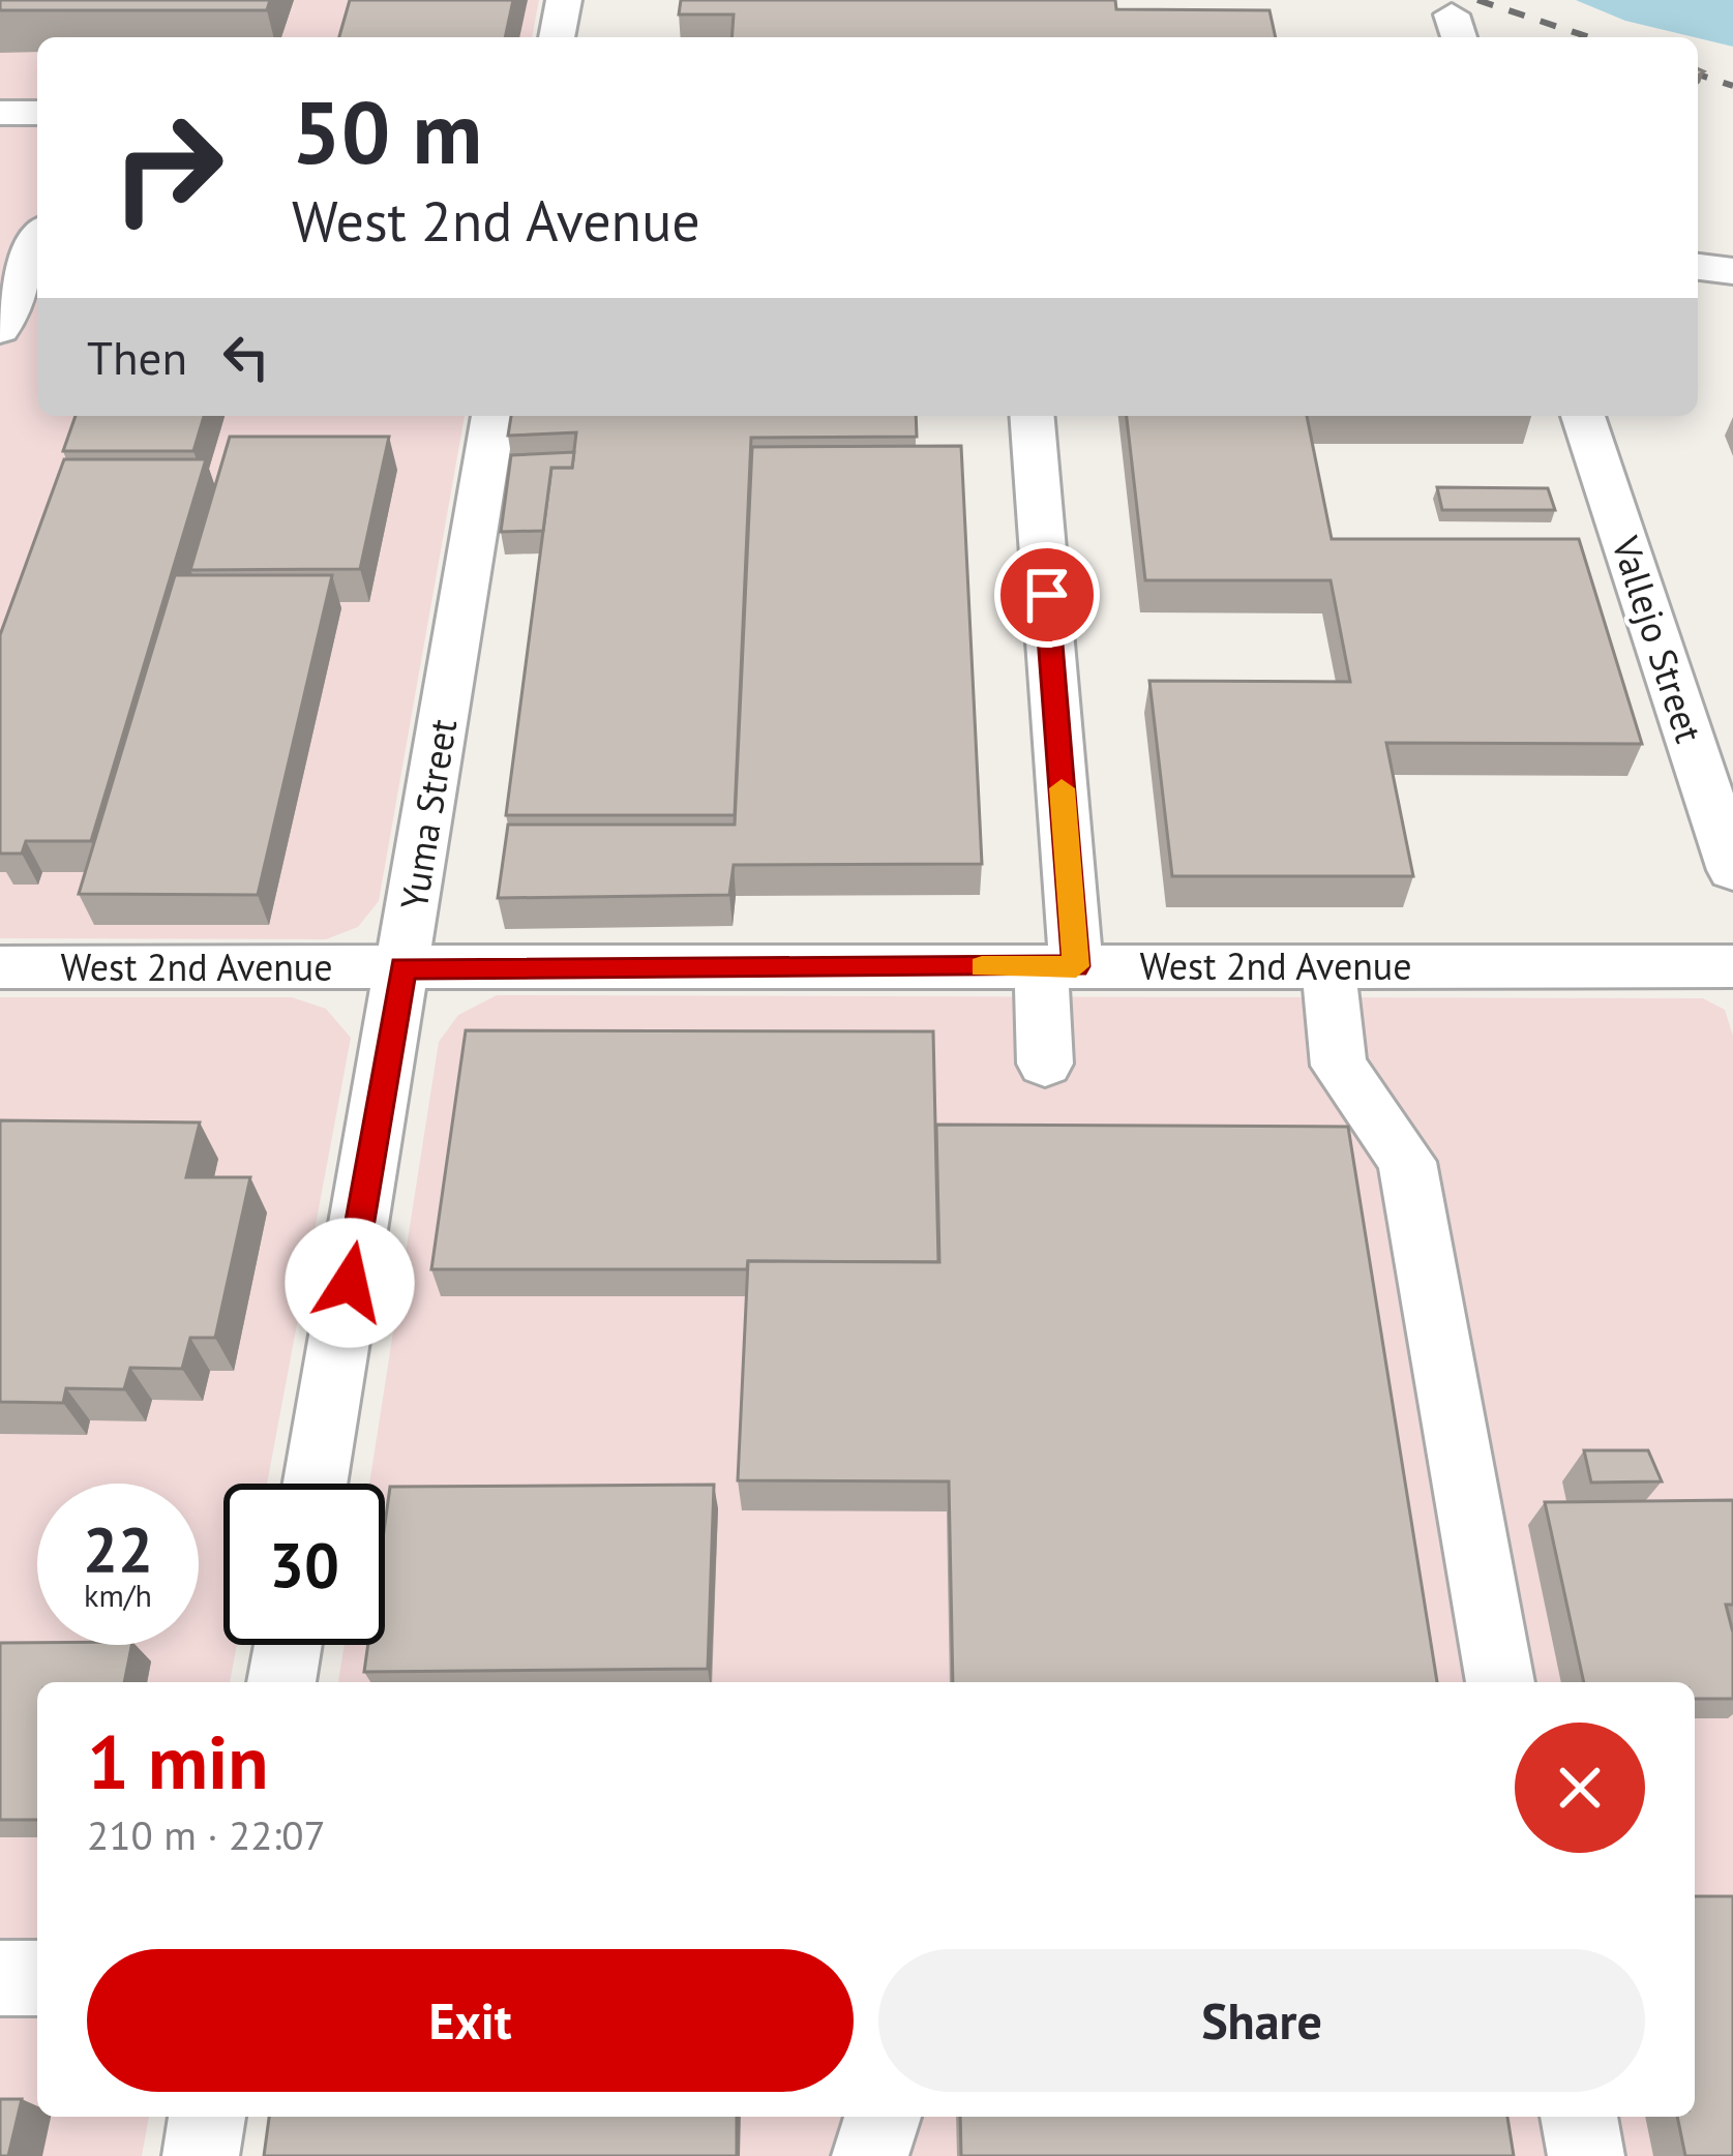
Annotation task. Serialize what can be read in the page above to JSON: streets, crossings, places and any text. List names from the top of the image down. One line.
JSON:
{"streets":{"street":["Vallejo Street","Yuma Street","West 2nd Avenue"]},"crossings":[["Yuma Street","West 2nd Avenue"]],"page":{"turn":["50 m","West 2nd Avenue"],"then":"Then","speed":"22 km/h","limit":"30","heading":["1 min","210 m · 22:07"],"buttons":["Exit","Share"]}}
